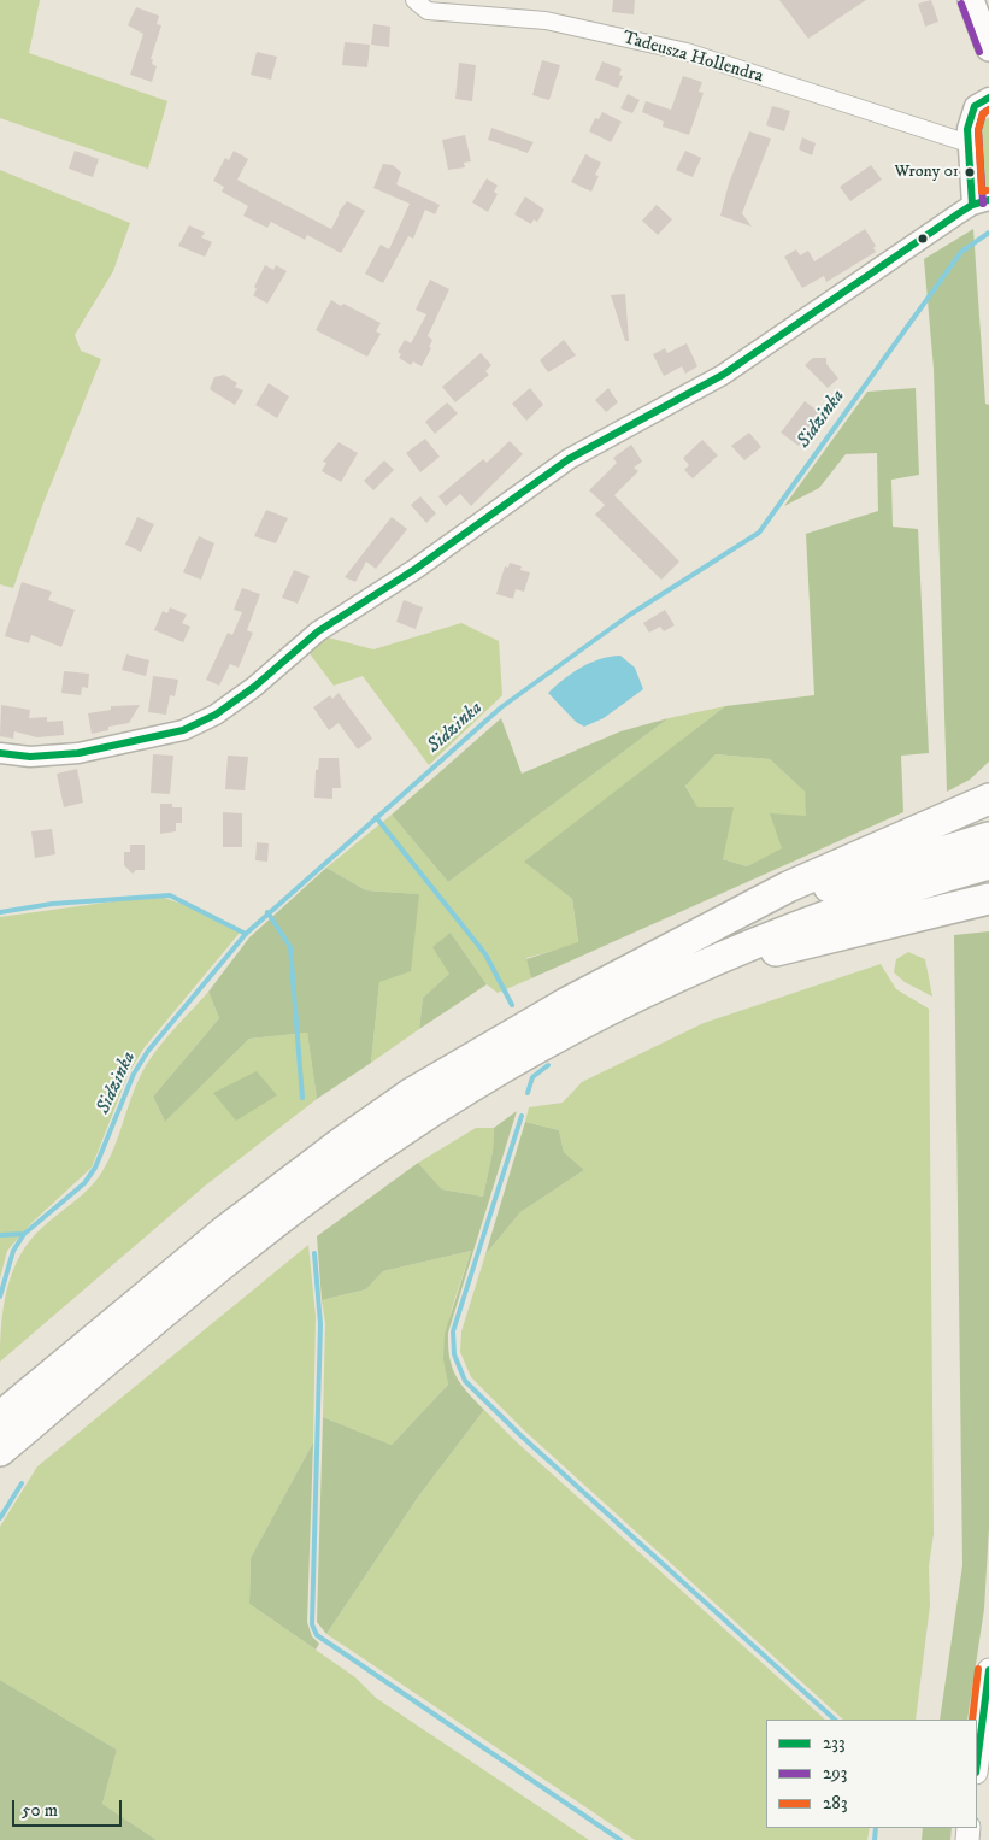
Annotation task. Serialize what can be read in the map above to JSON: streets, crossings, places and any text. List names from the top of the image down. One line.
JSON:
{"streets":{"street":["Tadeusza Hollendra"]},"water":["Sidzinka"],"places":["Wrony 01"],"lines":["transit line 293","transit line 233","transit line 283"],"legend":["233","293","283"],"scale_bar":"50 m"}
